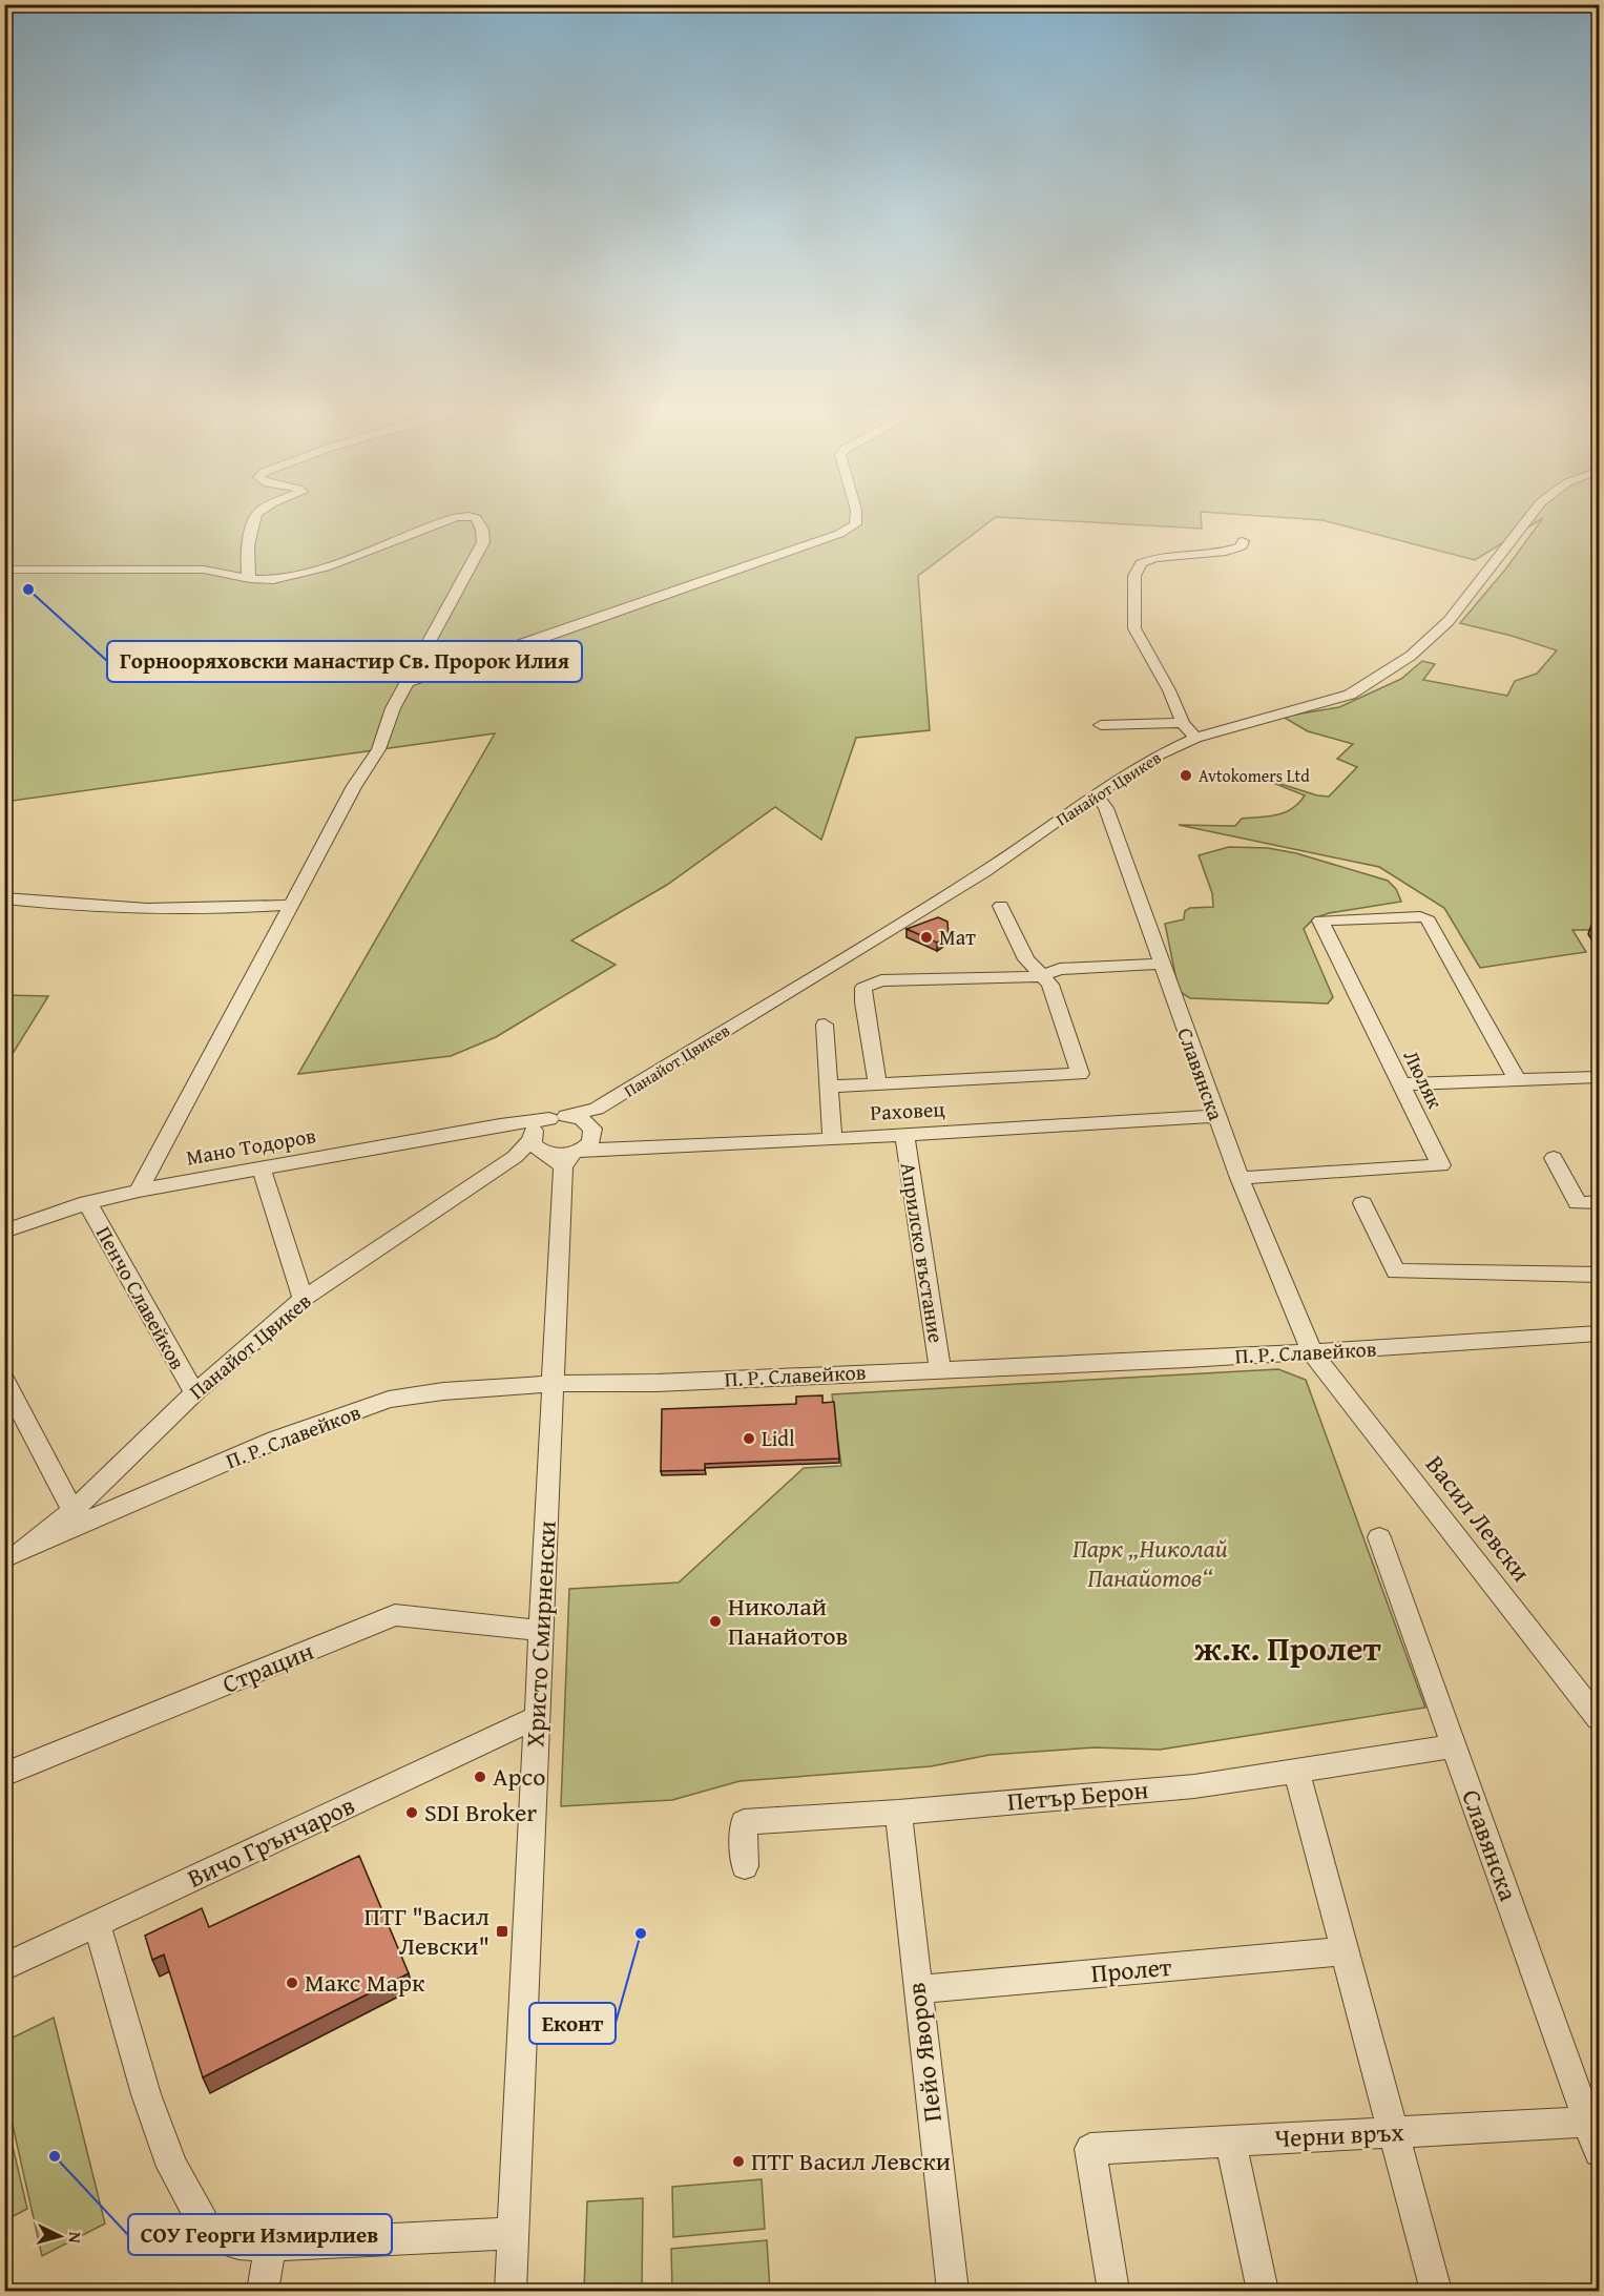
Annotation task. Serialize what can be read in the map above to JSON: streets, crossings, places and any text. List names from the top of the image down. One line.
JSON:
{"streets":{"street":["Панайот Цвикев","Славянска","Люляк","Раховец","Мано Тодоров","Априлско въстание","Пенчо Славейков","П. Р. Славейков","Васил Левски","Христо Смирненски","Страцин","Петър Берон","Вичо Грънчаров","Пролет","Пейо Яворов","Черни връх"]},"crossings":[["Панайот Цвикев","Славянска"],["Панайот Цвикев","Раховец"],["Панайот Цвикев","Мано Тодоров"],["Панайот Цвикев","Пенчо Славейков"],["Панайот Цвикев","П. Р. Славейков"],["Панайот Цвикев","Христо Смирненски"],["Славянска","Люляк"],["Славянска","Раховец"],["Славянска","П. Р. Славейков"],["Славянска","Васил Левски"],["Славянска","Петър Берон"],["Славянска","Черни връх"],["Раховец","Мано Тодоров"],["Раховец","Априлско въстание"],["Раховец","Христо Смирненски"],["Мано Тодоров","Пенчо Славейков"],["Мано Тодоров","Христо Смирненски"],["Априлско въстание","П. Р. Славейков"],["П. Р. Славейков","Васил Левски"],["П. Р. Славейков","Христо Смирненски"],["Христо Смирненски","Страцин"],["Христо Смирненски","Вичо Грънчаров"],["Петър Берон","Пейо Яворов"],["Пролет","Пейо Яворов"]],"districts":["ж.к. Пролет"],"parks":["Парк „Николай Панайотов“"],"places":{"other":["Горнооряховски манастир Св. Пророк Илия","Avtokomers Ltd","Мат","Lidl","Николай Панайотов","Арсо","SDI Broker","Еконт","Макс Марк","СОУ Георги Измирлиев","ПТГ Васил Левски"],"transit":["ПТГ \"Васил Левски\""]},"north":"right"}
